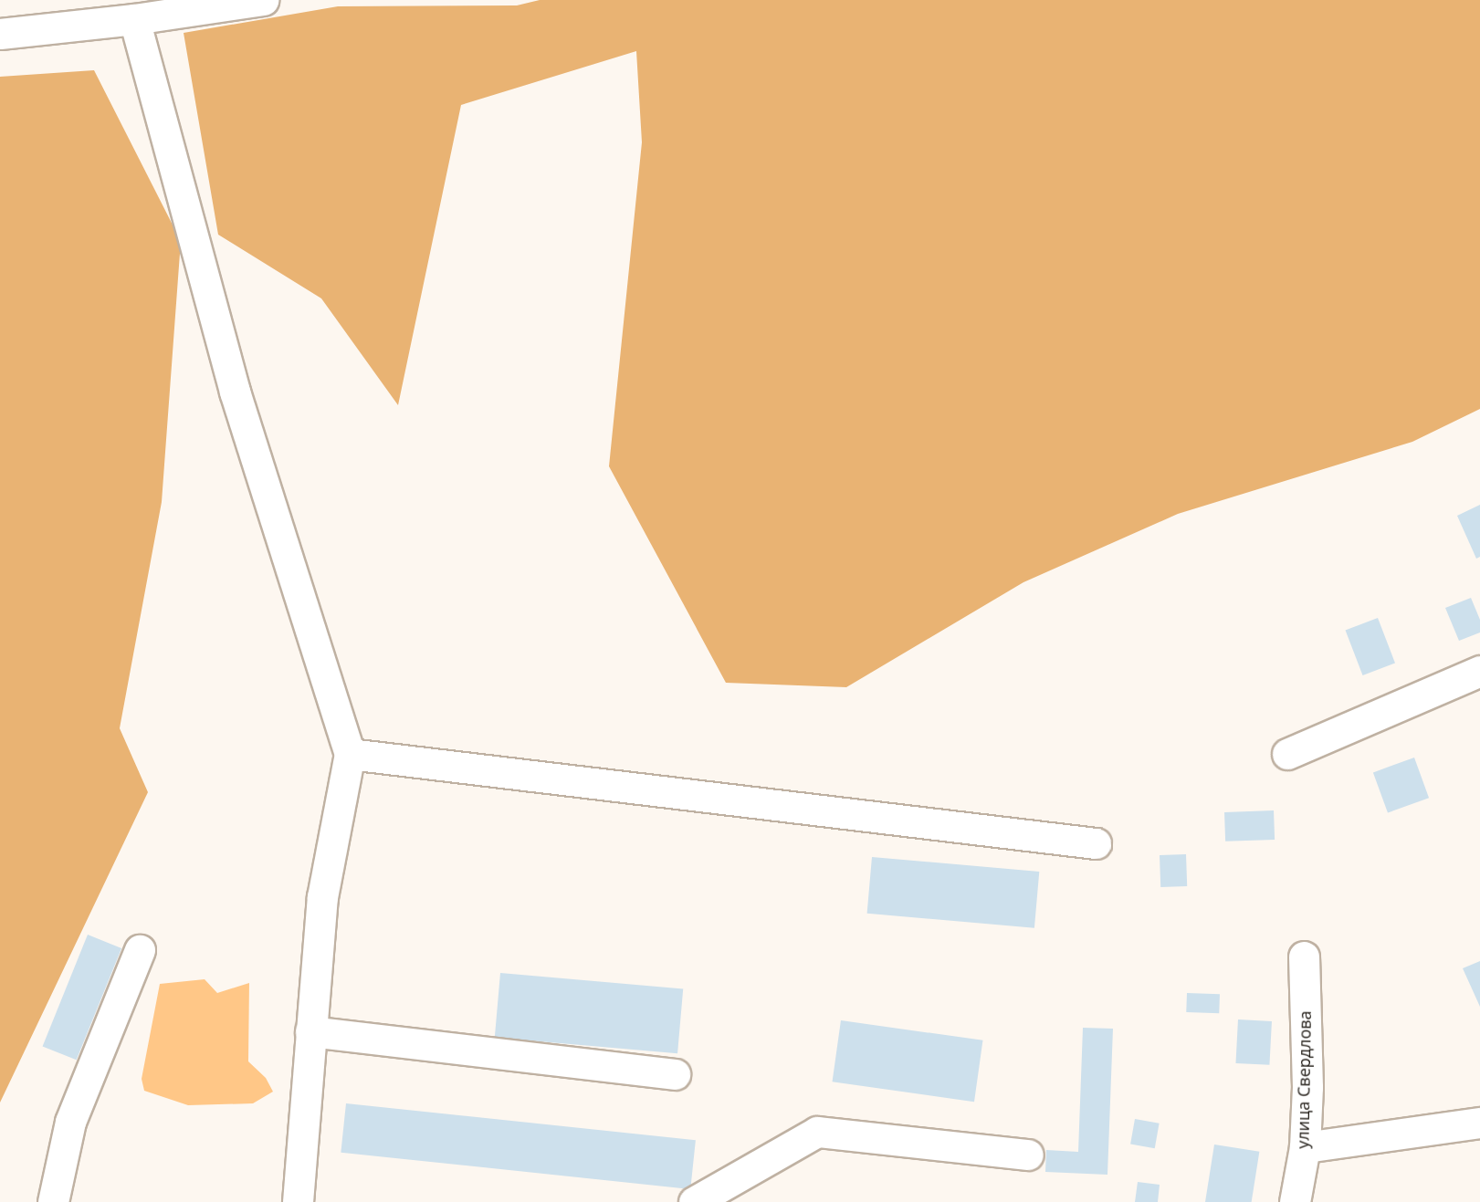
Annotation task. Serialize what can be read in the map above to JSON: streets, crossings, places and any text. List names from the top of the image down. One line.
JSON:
{"streets":{"street":["улица Свердлова"]}}
